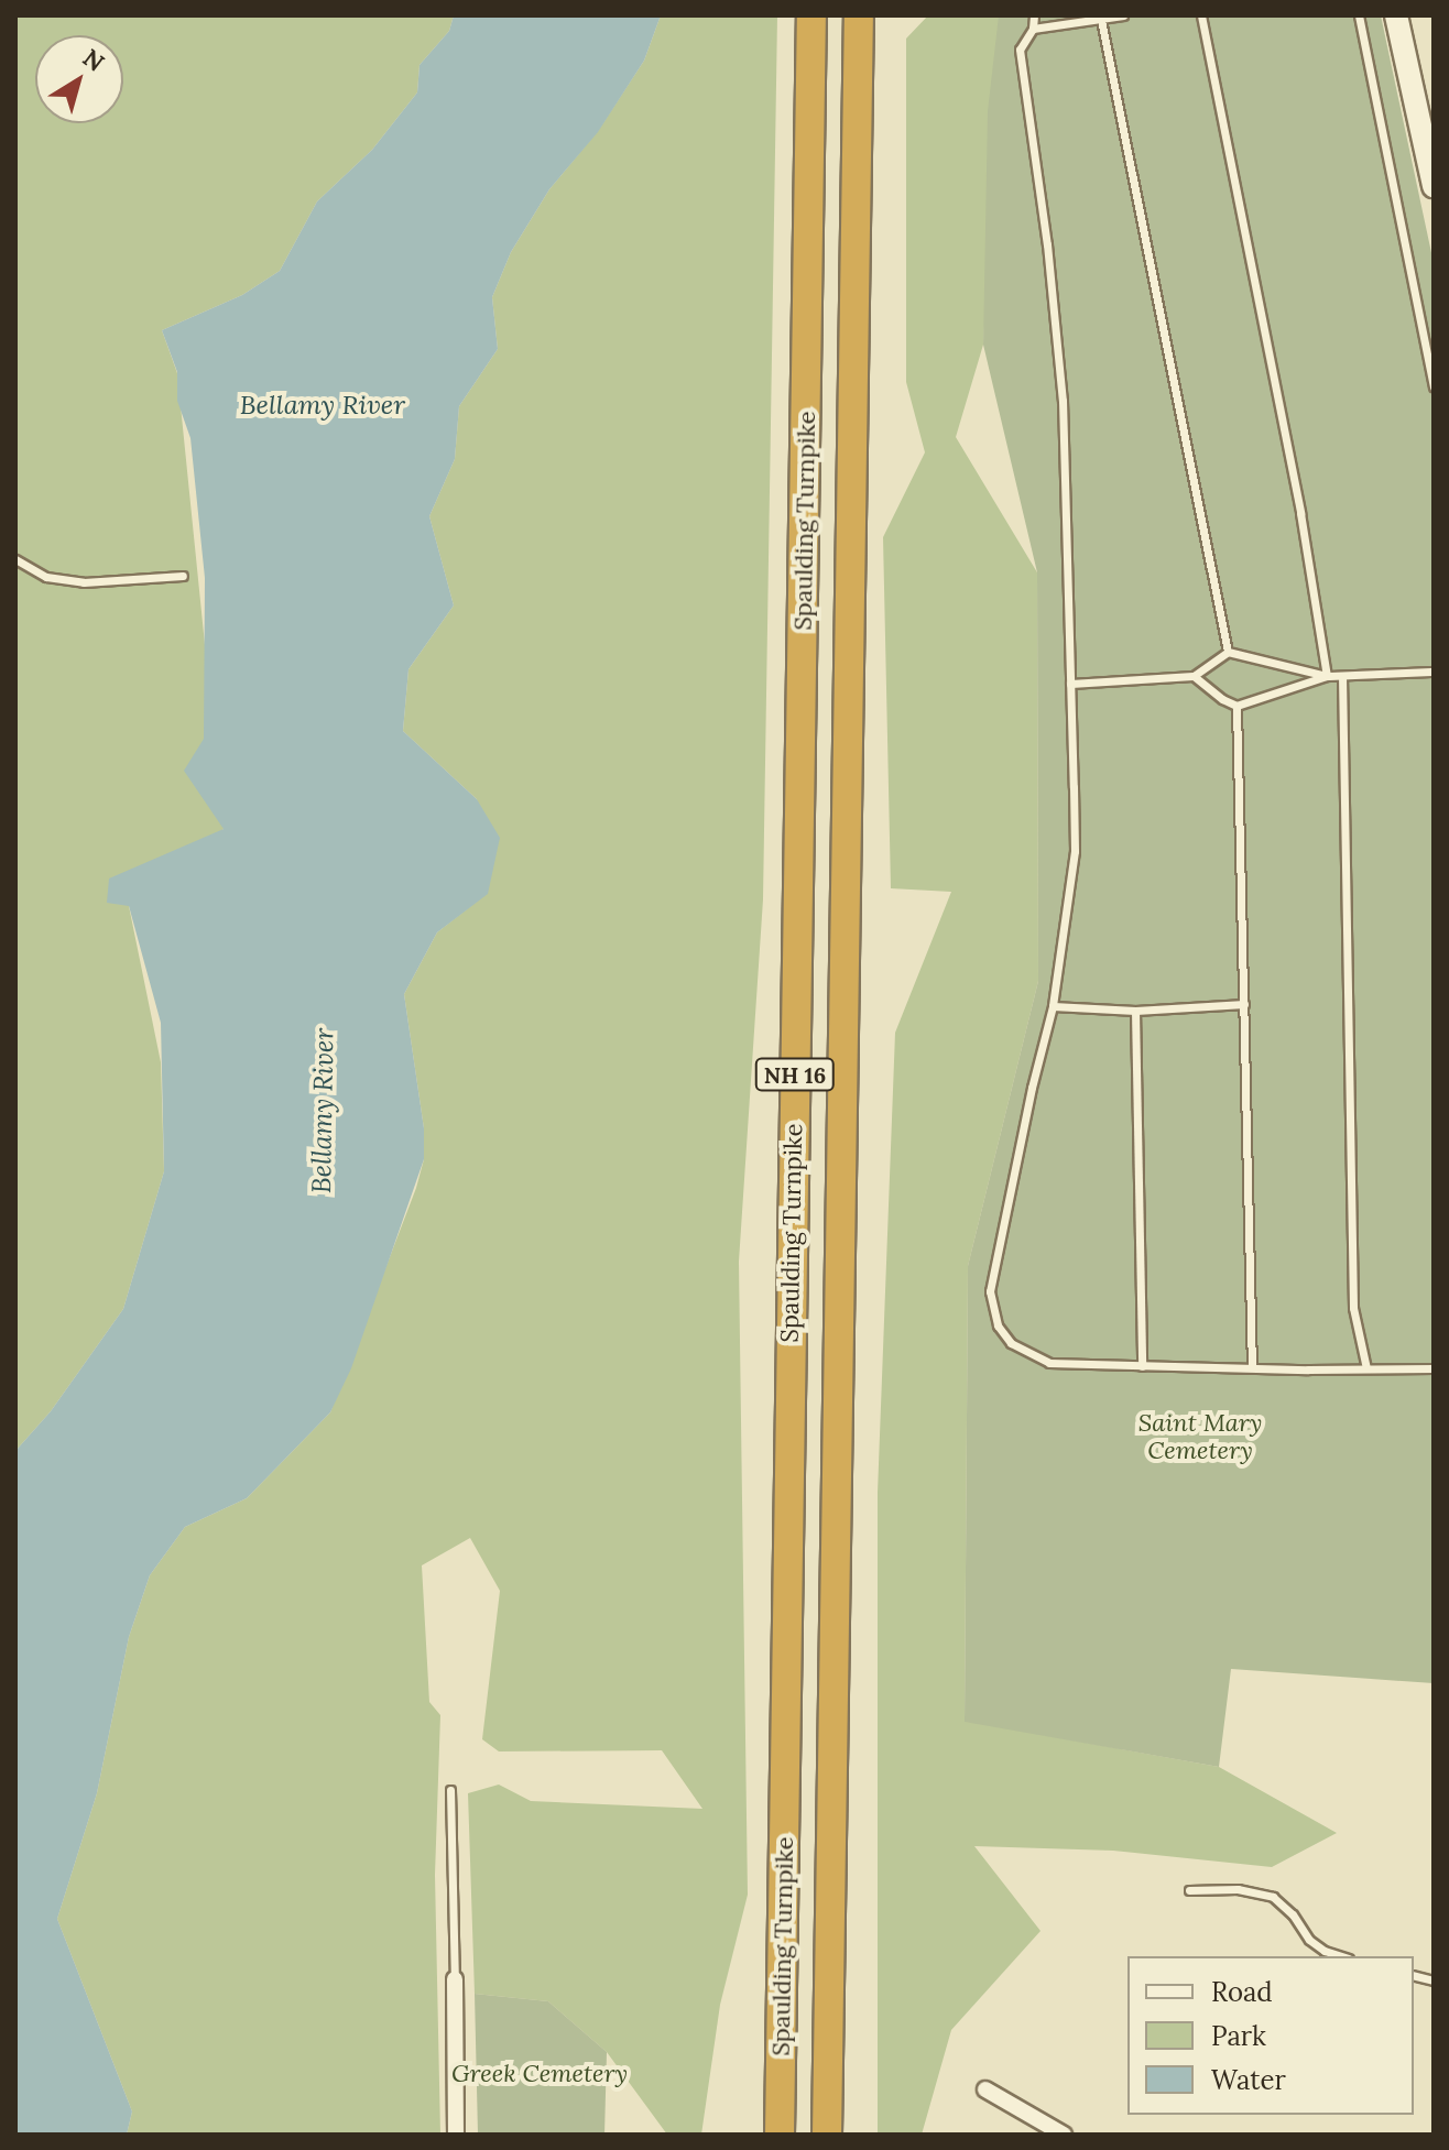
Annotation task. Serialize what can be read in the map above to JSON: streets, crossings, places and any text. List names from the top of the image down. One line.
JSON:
{"streets":{"highway":["Spaulding Turnpike","NH 16"]},"water":["Bellamy River"],"parks":["Saint Mary Cemetery","Greek Cemetery"],"legend":["Road","Park","Water"],"north":"top right"}
